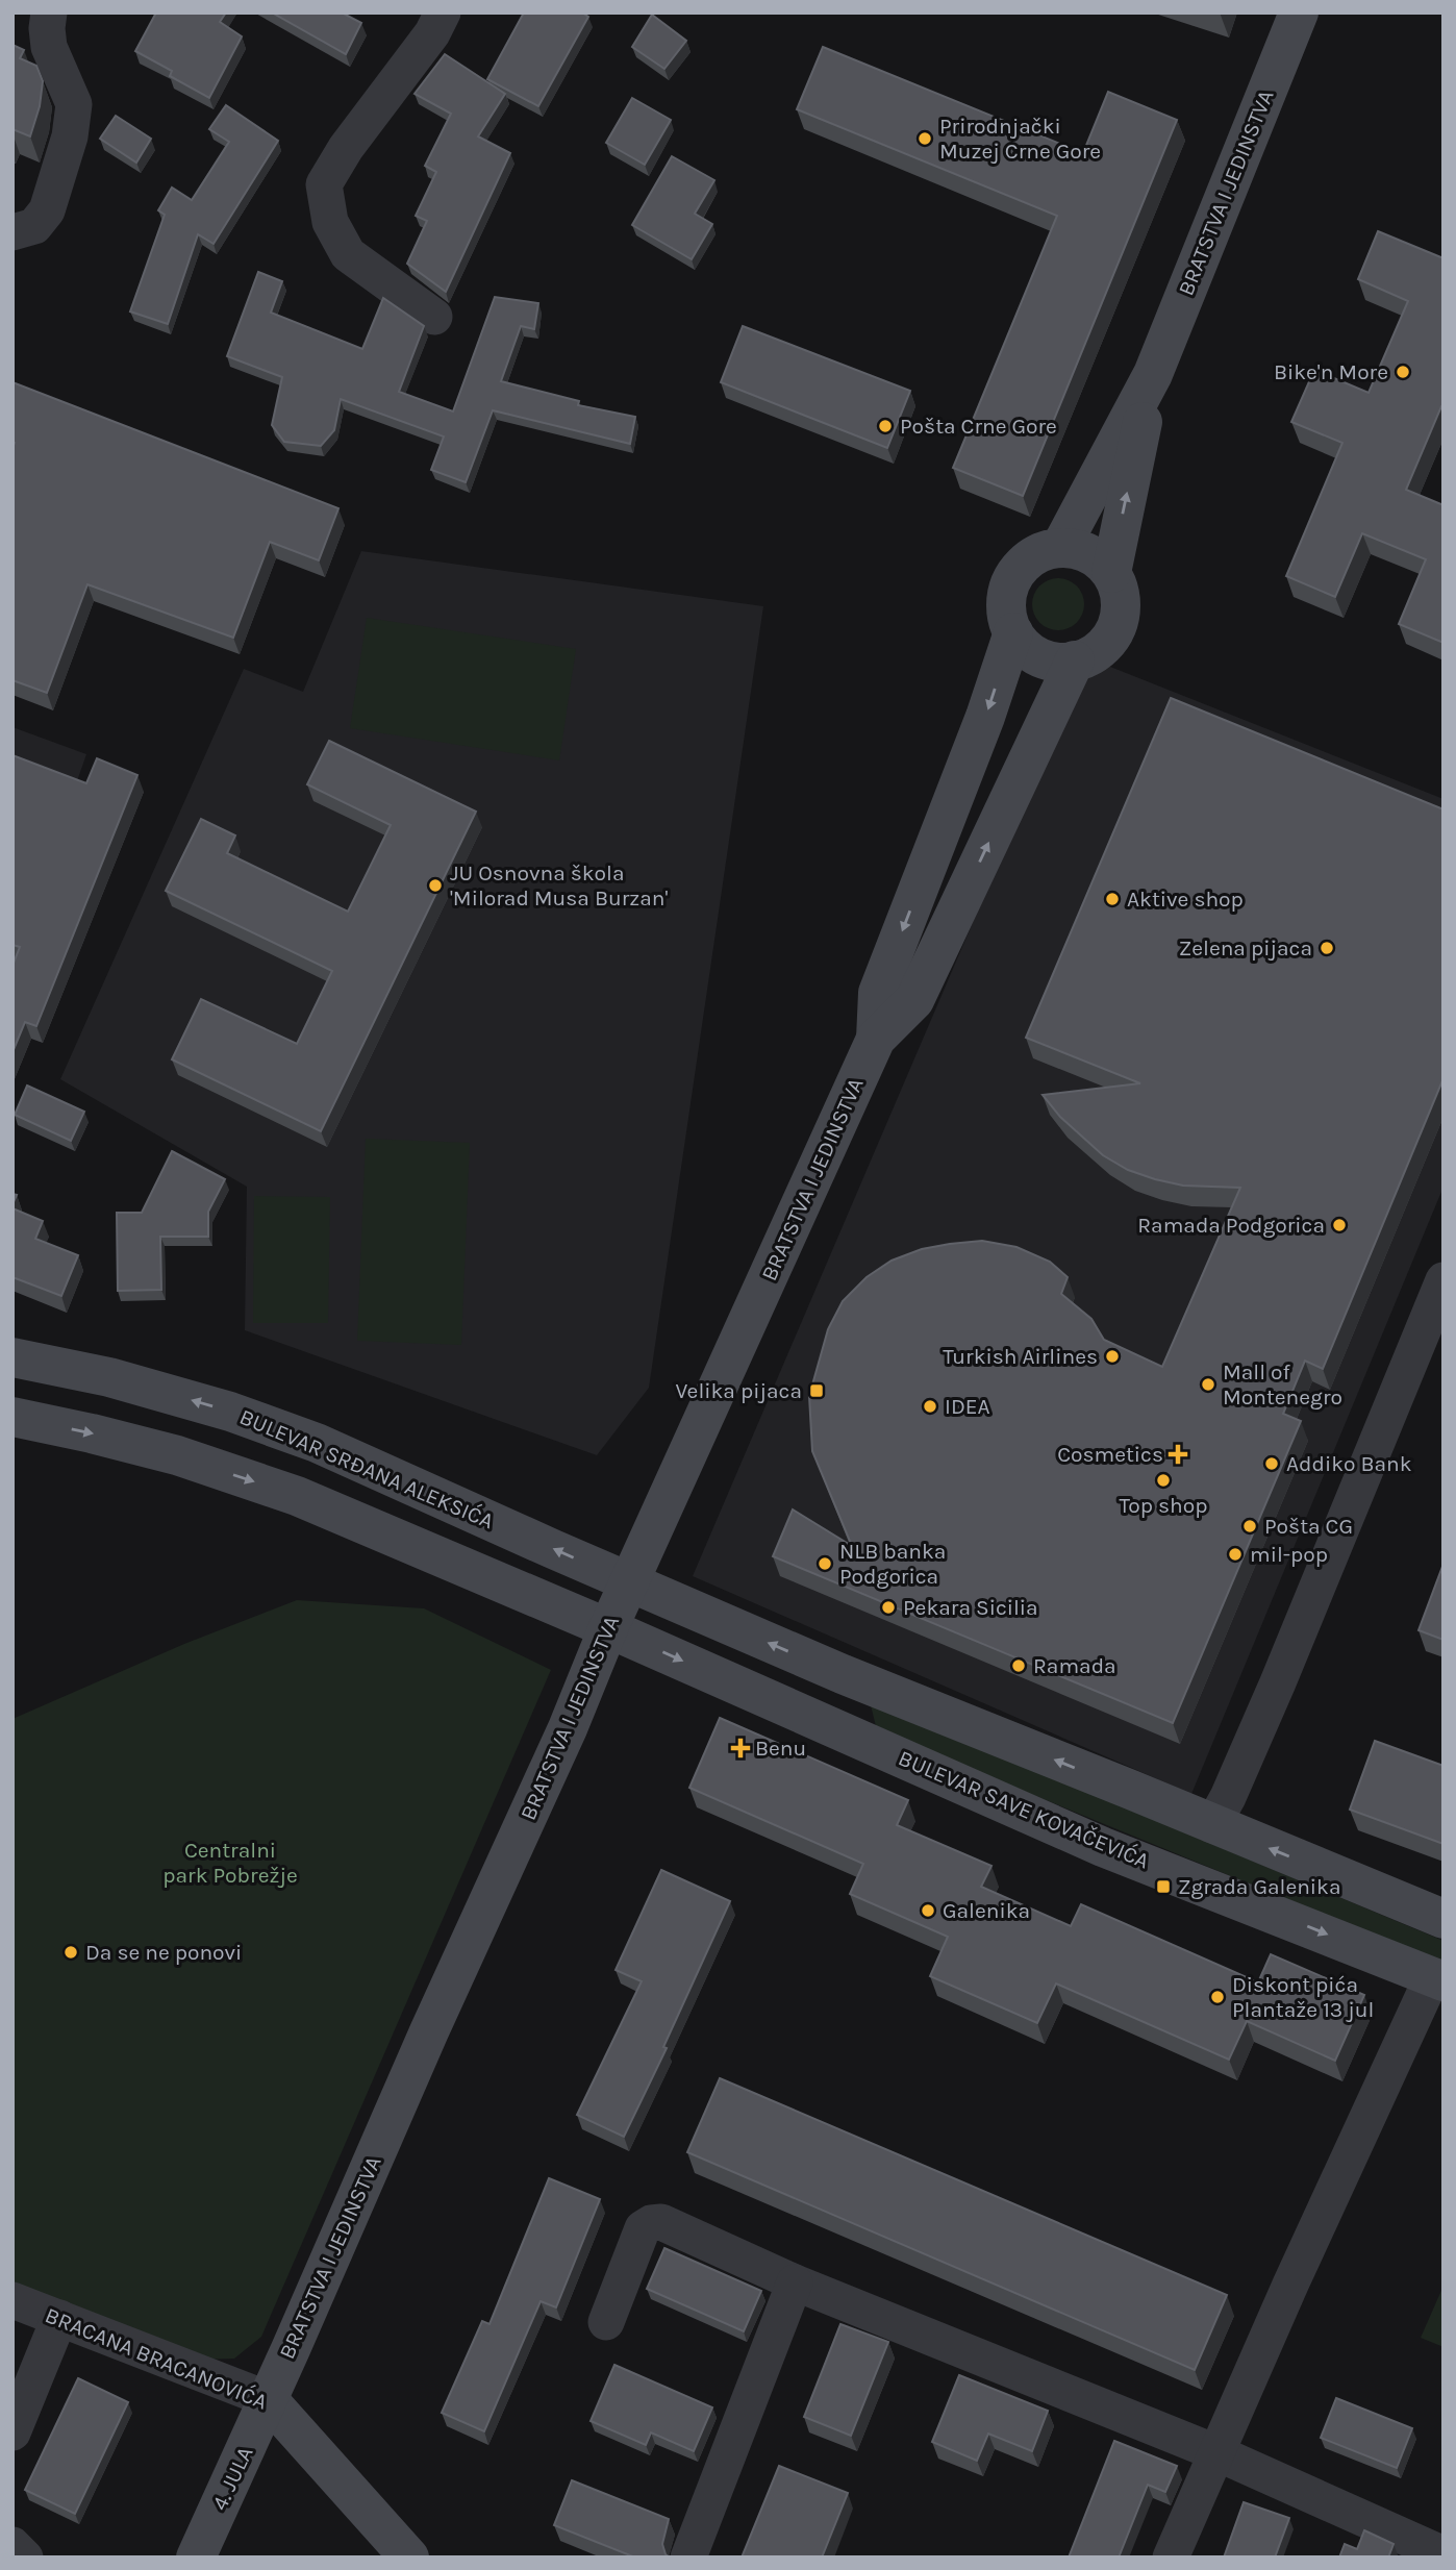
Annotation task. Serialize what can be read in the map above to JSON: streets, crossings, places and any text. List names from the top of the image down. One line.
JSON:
{"streets":{"main road":["BRATSTVA I JEDINSTVA","BULEVAR SRĐANA ALEKSIĆA","BULEVAR SAVE KOVAČEVIĆA","BRACANA BRACANOVIĆA","4. JULA"]},"crossings":[["BRATSTVA I JEDINSTVA","BULEVAR SRĐANA ALEKSIĆA"],["BRATSTVA I JEDINSTVA","BULEVAR SAVE KOVAČEVIĆA"],["BRATSTVA I JEDINSTVA","BRACANA BRACANOVIĆA"],["BRATSTVA I JEDINSTVA","4. JULA"],["BRACANA BRACANOVIĆA","4. JULA"]],"parks":["Centralni park Pobrežje"],"places":{"other":["Prirodnjački Muzej Crne Gore","Bike'n More","Pošta Crne Gore","JU Osnovna škola 'Milorad Musa Burzan'","Aktive shop","Zelena pijaca","Ramada Podgorica","Turkish Airlines","Mall of Montenegro","IDEA","Addiko Bank","Top shop","Pošta CG","mil-pop","NLB banka Podgorica","Pekara Sicilia","Ramada","Galenika","Da se ne ponovi","Diskont pića Plantaže 13 jul"],"transit":["Velika pijaca","Zgrada Galenika"],"health":["Cosmetics","Benu"]}}
